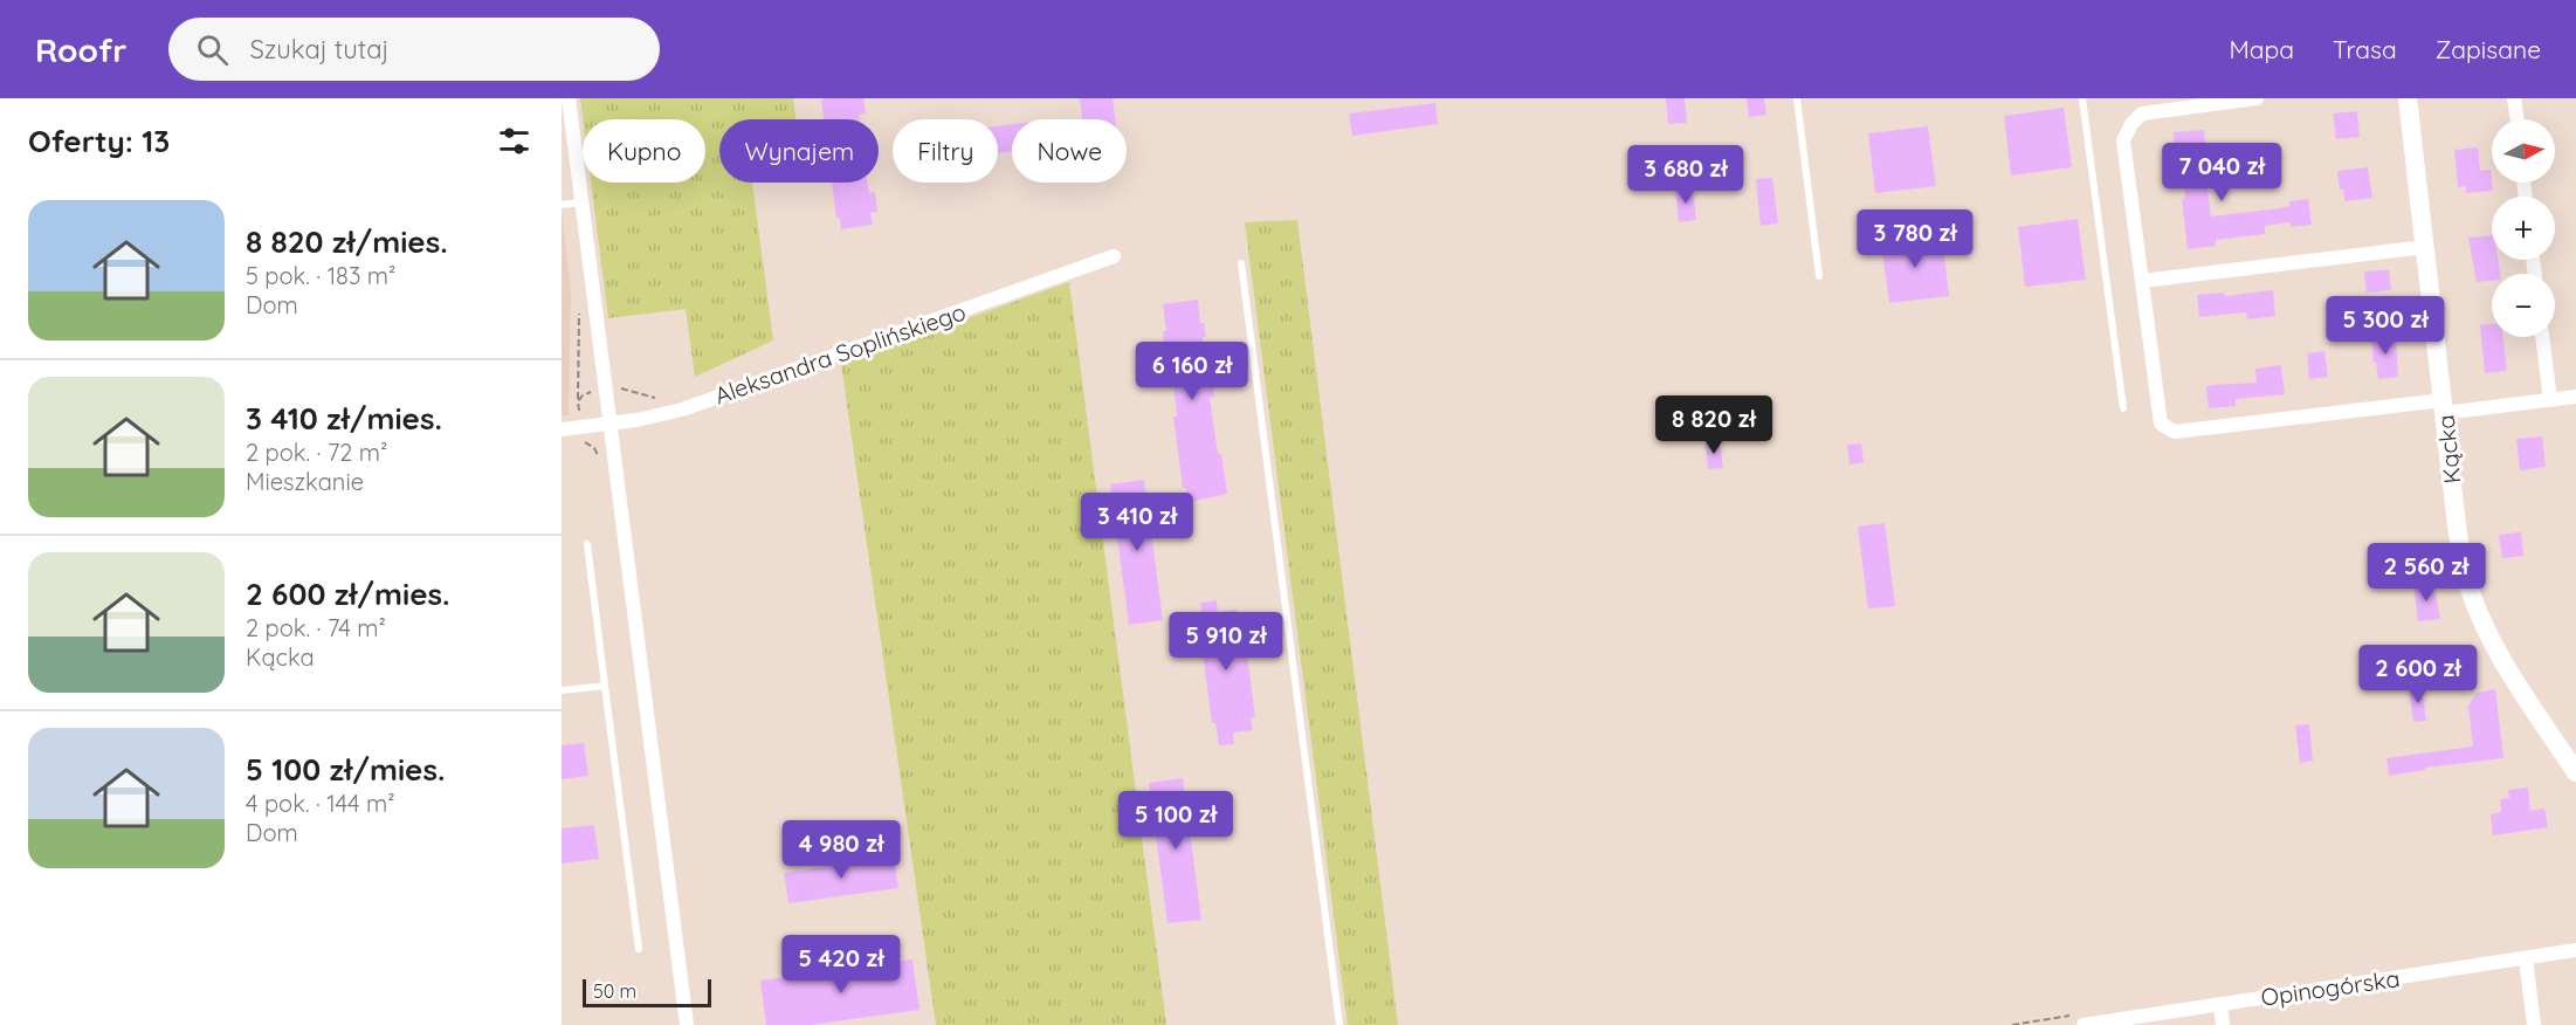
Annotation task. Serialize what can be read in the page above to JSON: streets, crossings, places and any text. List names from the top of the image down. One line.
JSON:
{"streets":{"street":["Aleksandra Soplińskiego","Kącka","Opinogórska"]},"scale_bar":"50 m","north":"right","page":{"header":"Roofr","search":"Szukaj tutaj","nav":["Mapa","Trasa","Zapisane"],"heading":"Oferty: 13","map_buttons":["+","−"],"chip":["Kupno","Wynajem","Filtry","Nowe"],"price":["7 040 zł","3 680 zł","3 780 zł","5 300 zł","6 160 zł","8 820 zł","3 410 zł","2 560 zł","5 910 zł","2 600 zł","5 100 zł","4 980 zł","5 420 zł"],"list":[{"name":"8 820 zł/mies.","note":"5 pok. · 183 m² · Dom"},{"name":"3 410 zł/mies.","note":"2 pok. · 72 m² · Mieszkanie"},{"name":"2 600 zł/mies.","note":"2 pok. · 74 m² · Kącka"},{"name":"5 100 zł/mies.","note":"4 pok. · 144 m² · Dom"}],"scale":"50 m"}}
